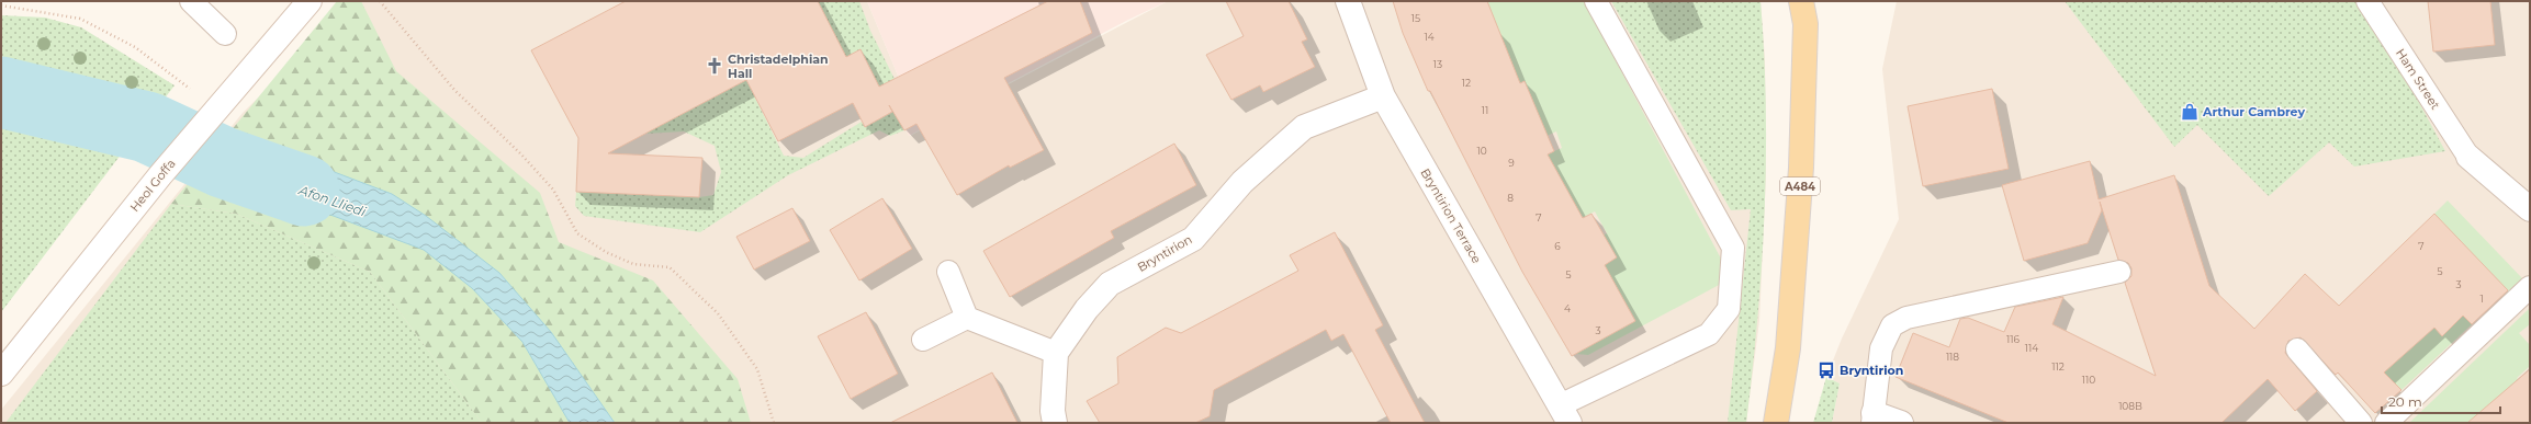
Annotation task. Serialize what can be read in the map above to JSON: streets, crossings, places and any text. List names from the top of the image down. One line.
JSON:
{"streets":{"main road":["A484"],"street":["Heol Goffa","Bryntirion Terrace","Bryntirion"],"lane":["Ham Street"]},"crossings":[["Bryntirion Terrace","Bryntirion"]],"water":["Afon Lliedi"],"places":{"church":["Christadelphian Hall"],"shop":["Arthur Cambrey"],"bus stop":["Bryntirion"]},"house_numbers":["15","14","13","12","11","10","9","8","7","6","7","5","5","3","1","4","3","116","114","118","112","110","108B"],"scale_bar":"20 m"}
